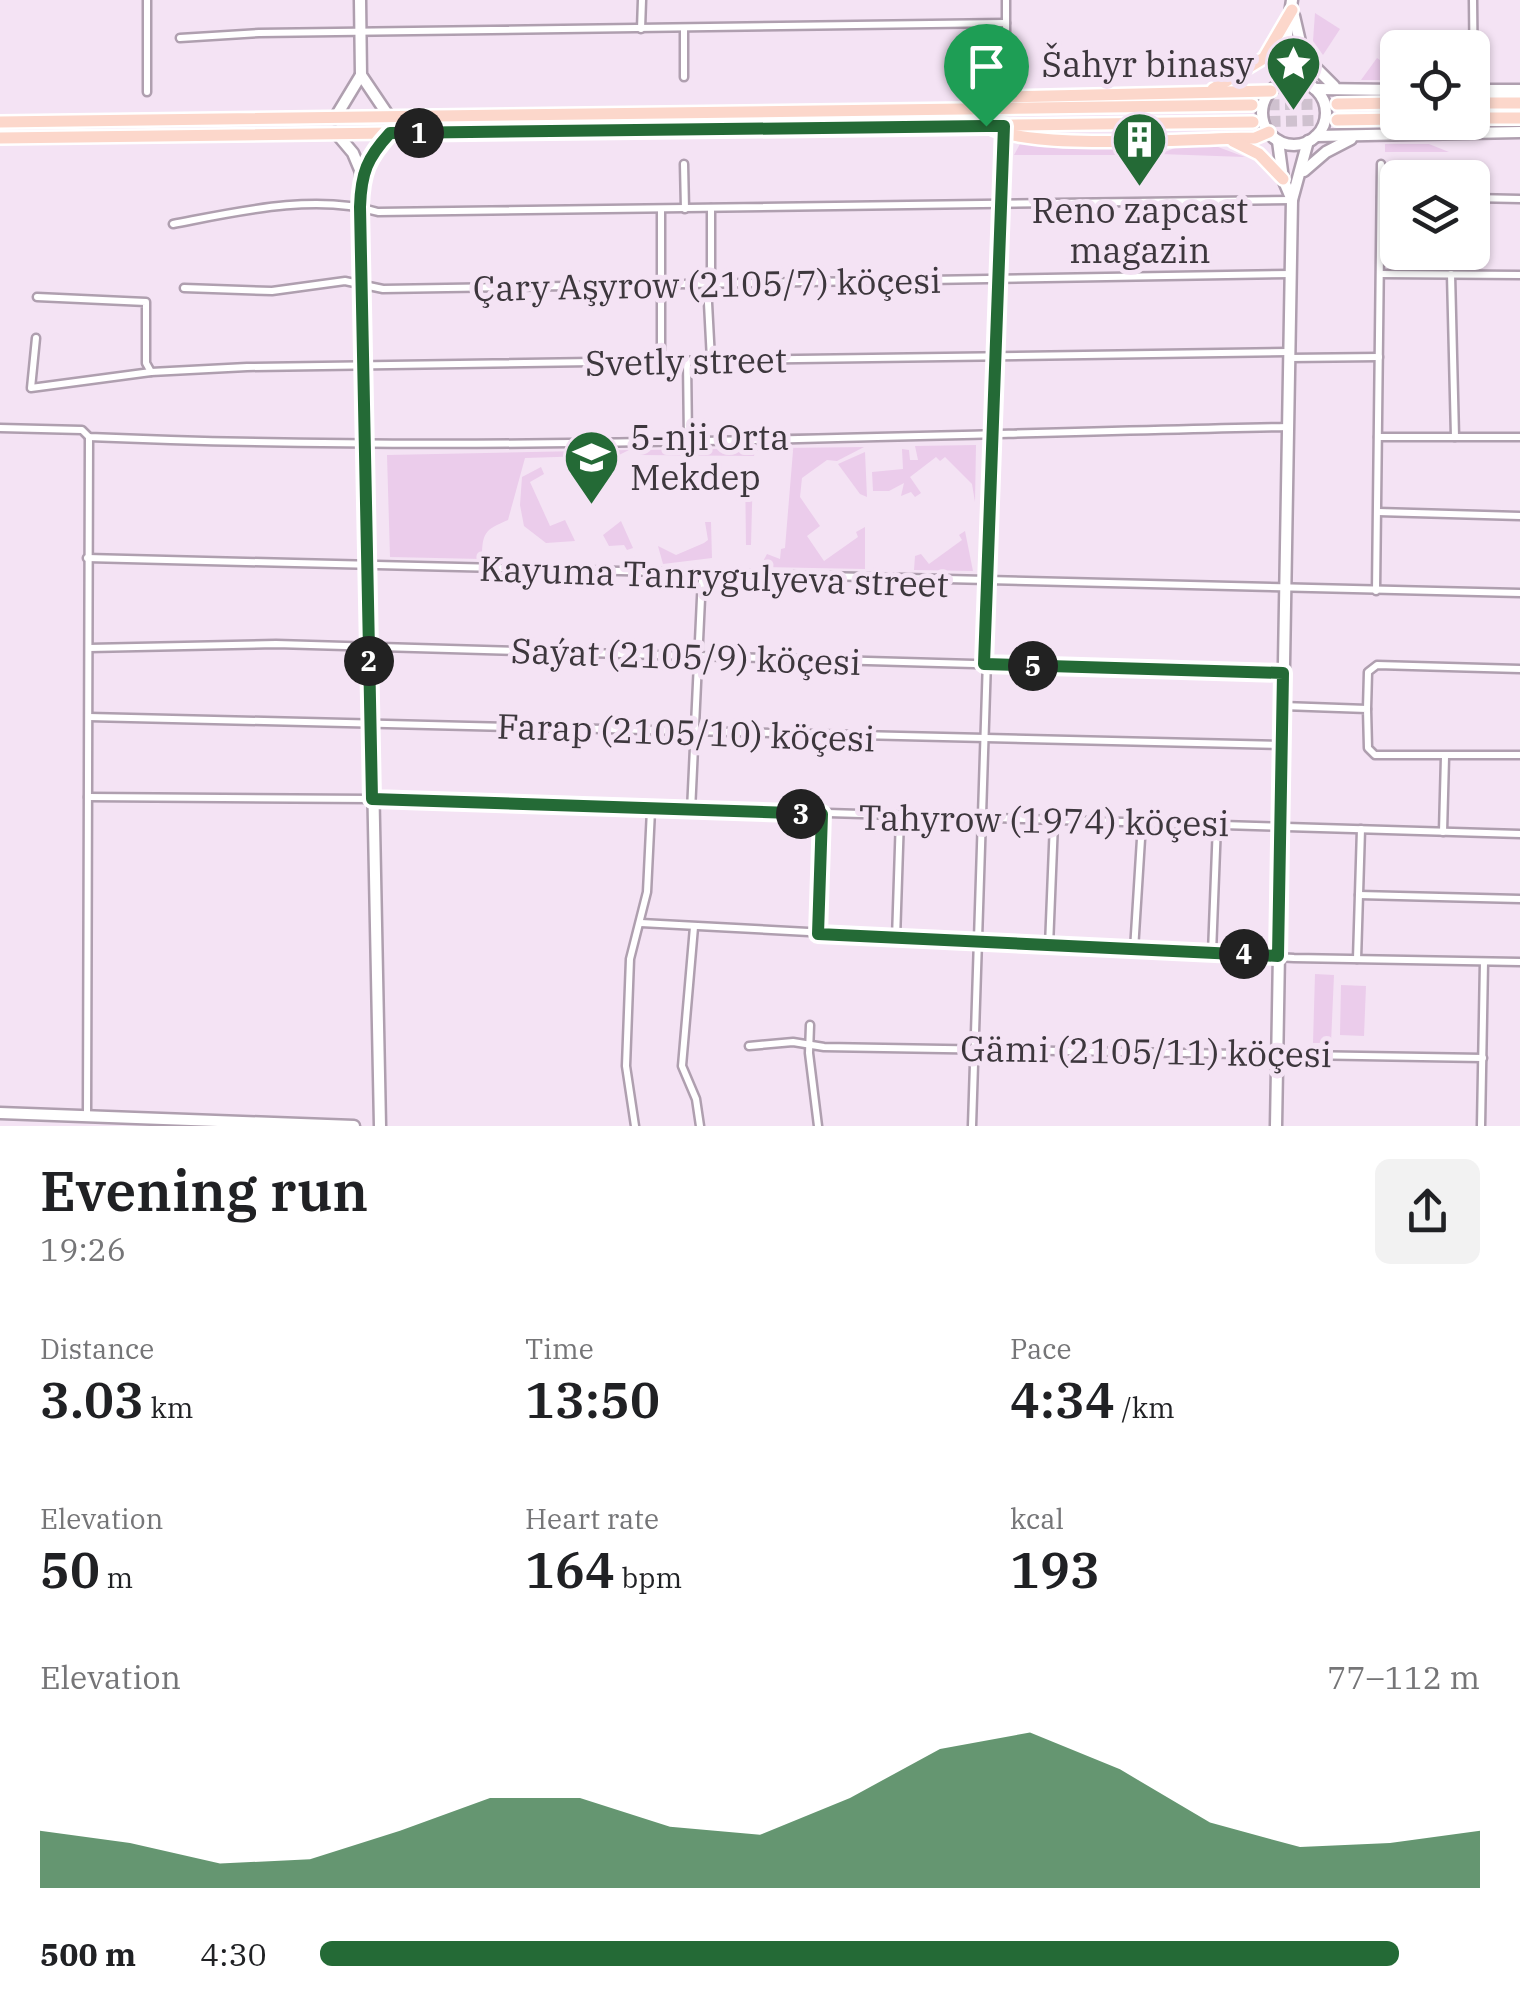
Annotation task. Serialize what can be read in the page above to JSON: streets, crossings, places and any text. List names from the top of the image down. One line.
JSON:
{"streets":{"street":["Çary Aşyrow (2105/7) köçesi","Svetly street","Kayuma Tanrygulyeva street","Saýat (2105/9) köçesi","Farap (2105/10) köçesi","Tahyrow (1974) köçesi","Gämi (2105/11) köçesi"]},"places":{"place":["Šahyr binasy"],"building":["Reno zapcast magazin"],"school or university":["5-nji Orta Mekdep"]},"page":{"pins":["1","2","5","3","4"],"heading":["Evening run","19:26"],"stats":[["Distance","3.03 km"],["Time","13:50"],["Pace","4:34 /km"],["Elevation","50 m"],["Heart rate","164 bpm"],["kcal","193"]],"chart":["Elevation","77–112 m"],"list":[{"name":"500 m","note":"4:30"}]}}
